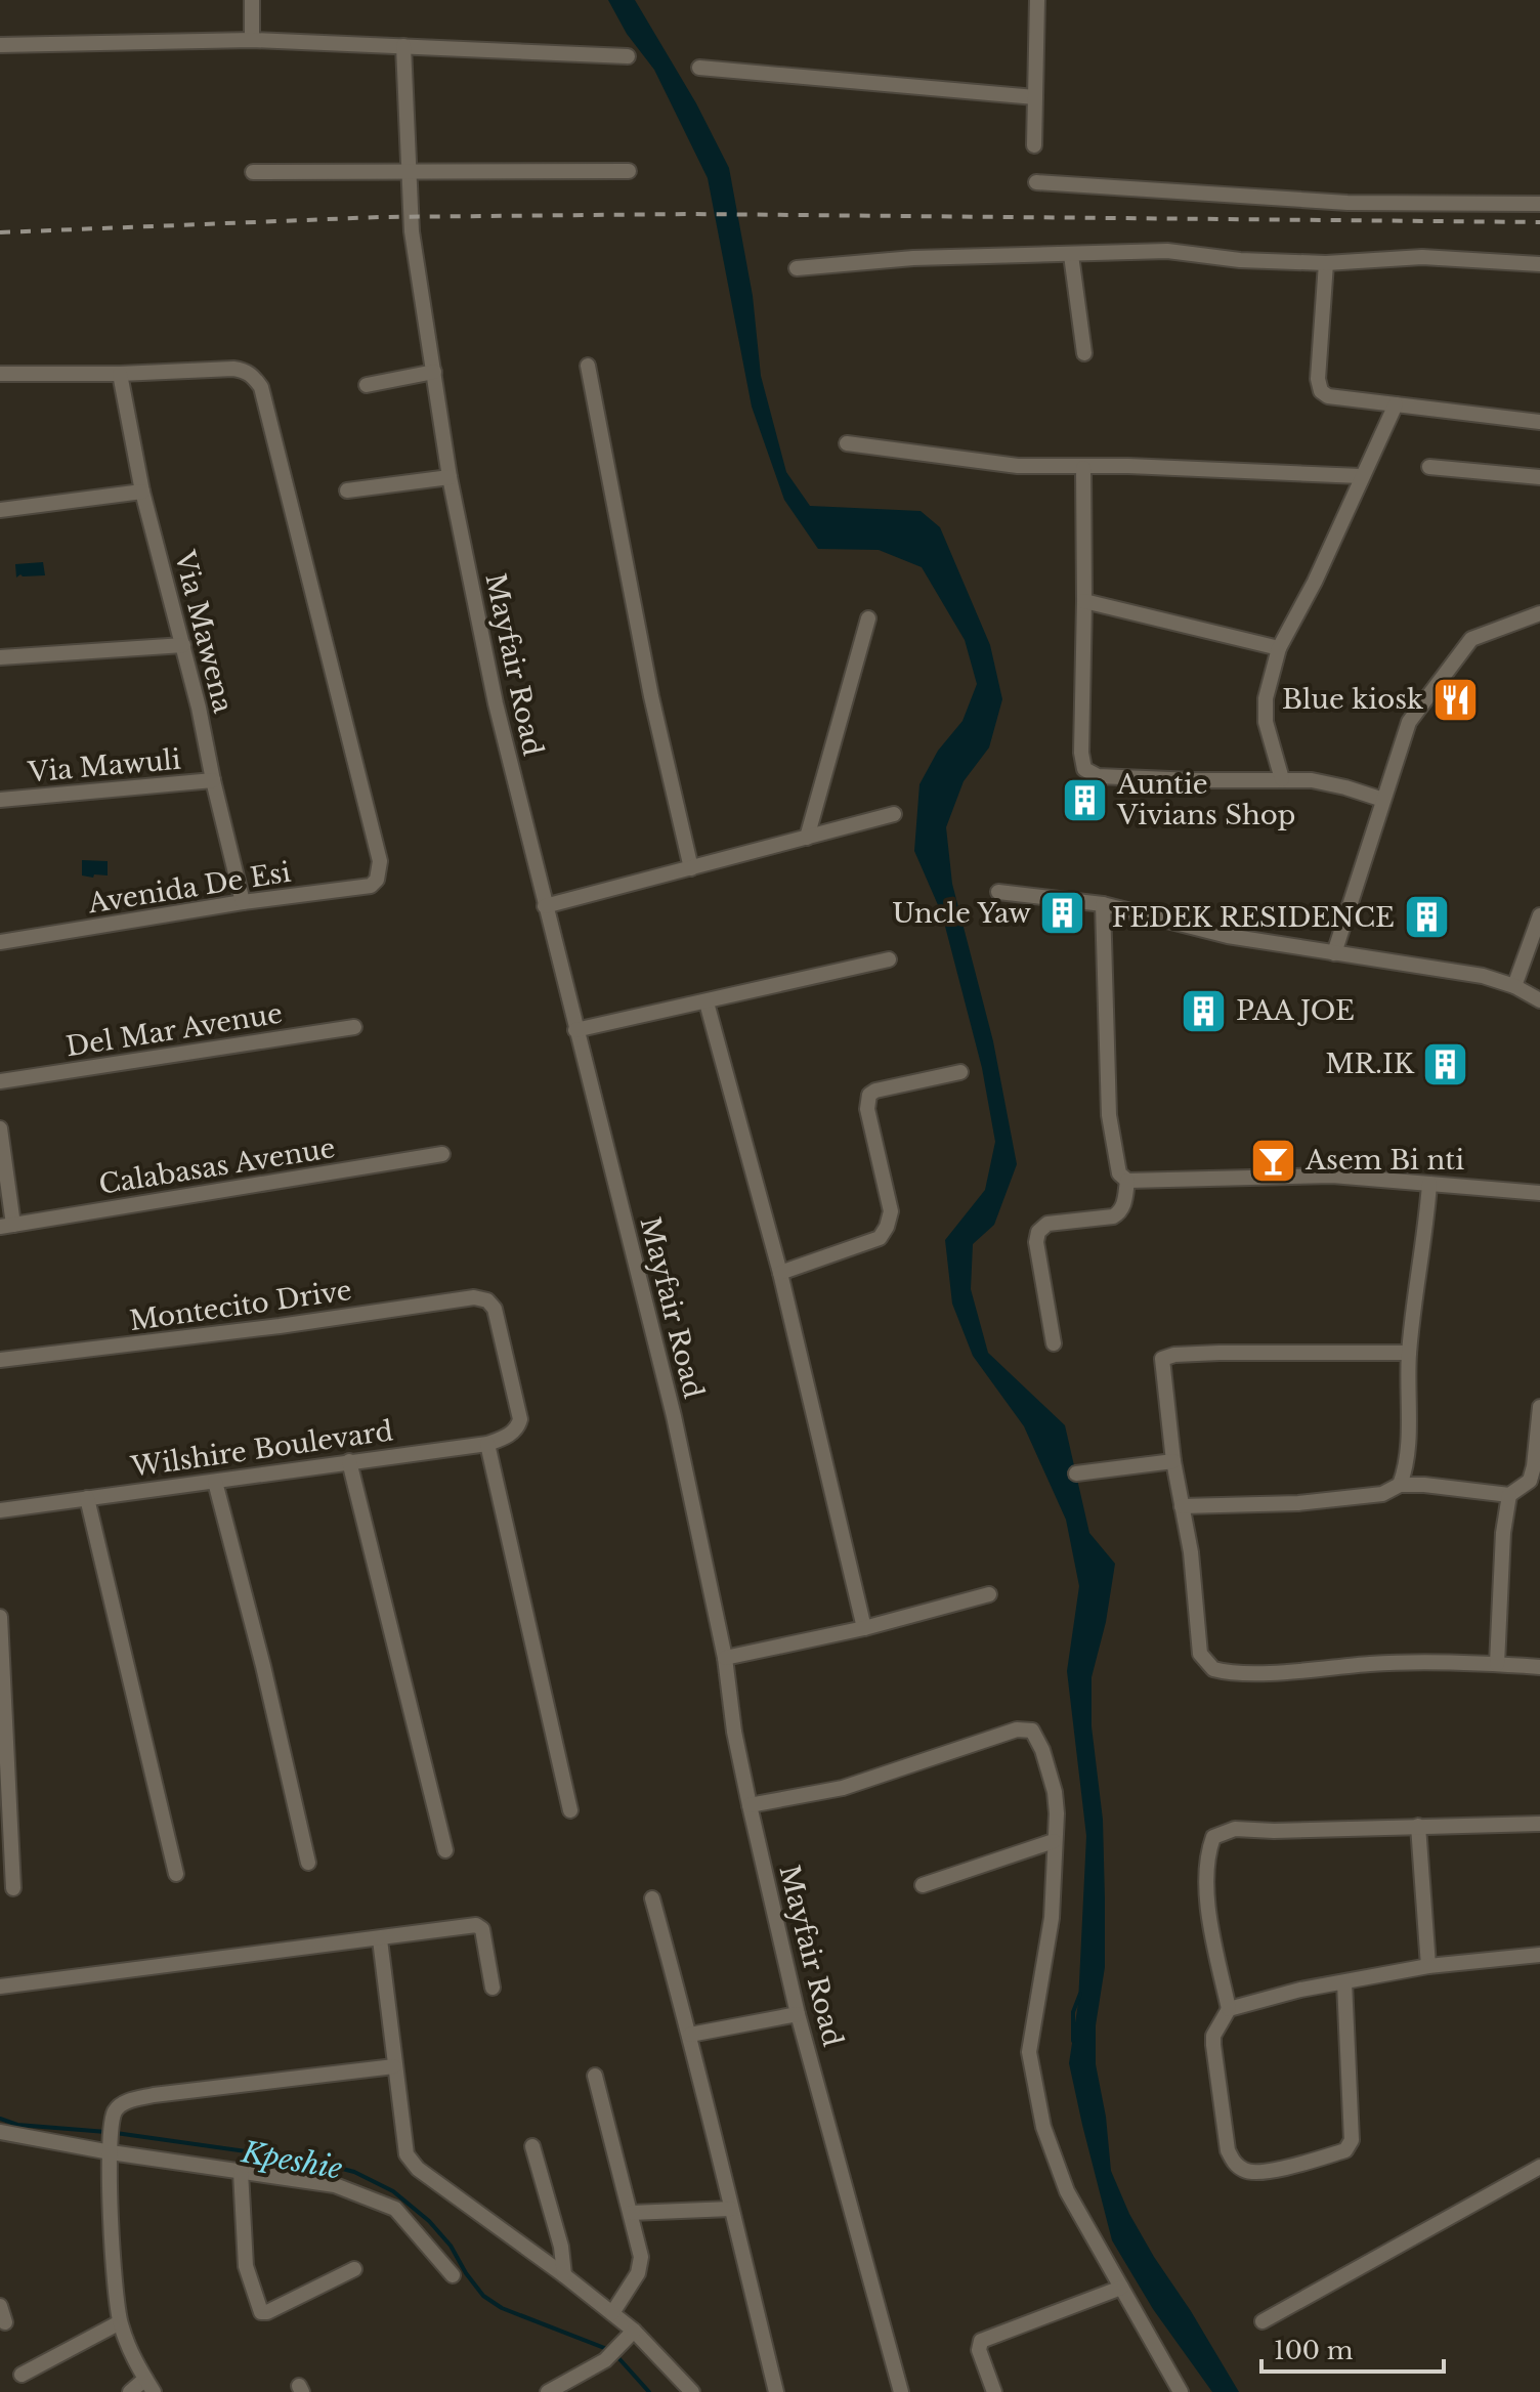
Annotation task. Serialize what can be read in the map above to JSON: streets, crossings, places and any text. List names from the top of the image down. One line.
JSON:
{"streets":{"street":["Via Mawena","Mayfair Road","Via Mawuli","Avenida De Esi","Del Mar Avenue","Calabasas Avenue","Montecito Drive","Wilshire Boulevard"]},"crossings":[["Via Mawena","Via Mawuli"],["Via Mawena","Avenida De Esi"],["Montecito Drive","Wilshire Boulevard"]],"water":["Kpeshie"],"places":{"restaurant":["Blue kiosk"],"building":["Auntie Vivians Shop","Uncle Yaw","FEDEK RESIDENCE","PAA JOE","MR.IK"],"bar":["Asem Bi nti"]},"scale_bar":"100 m"}
